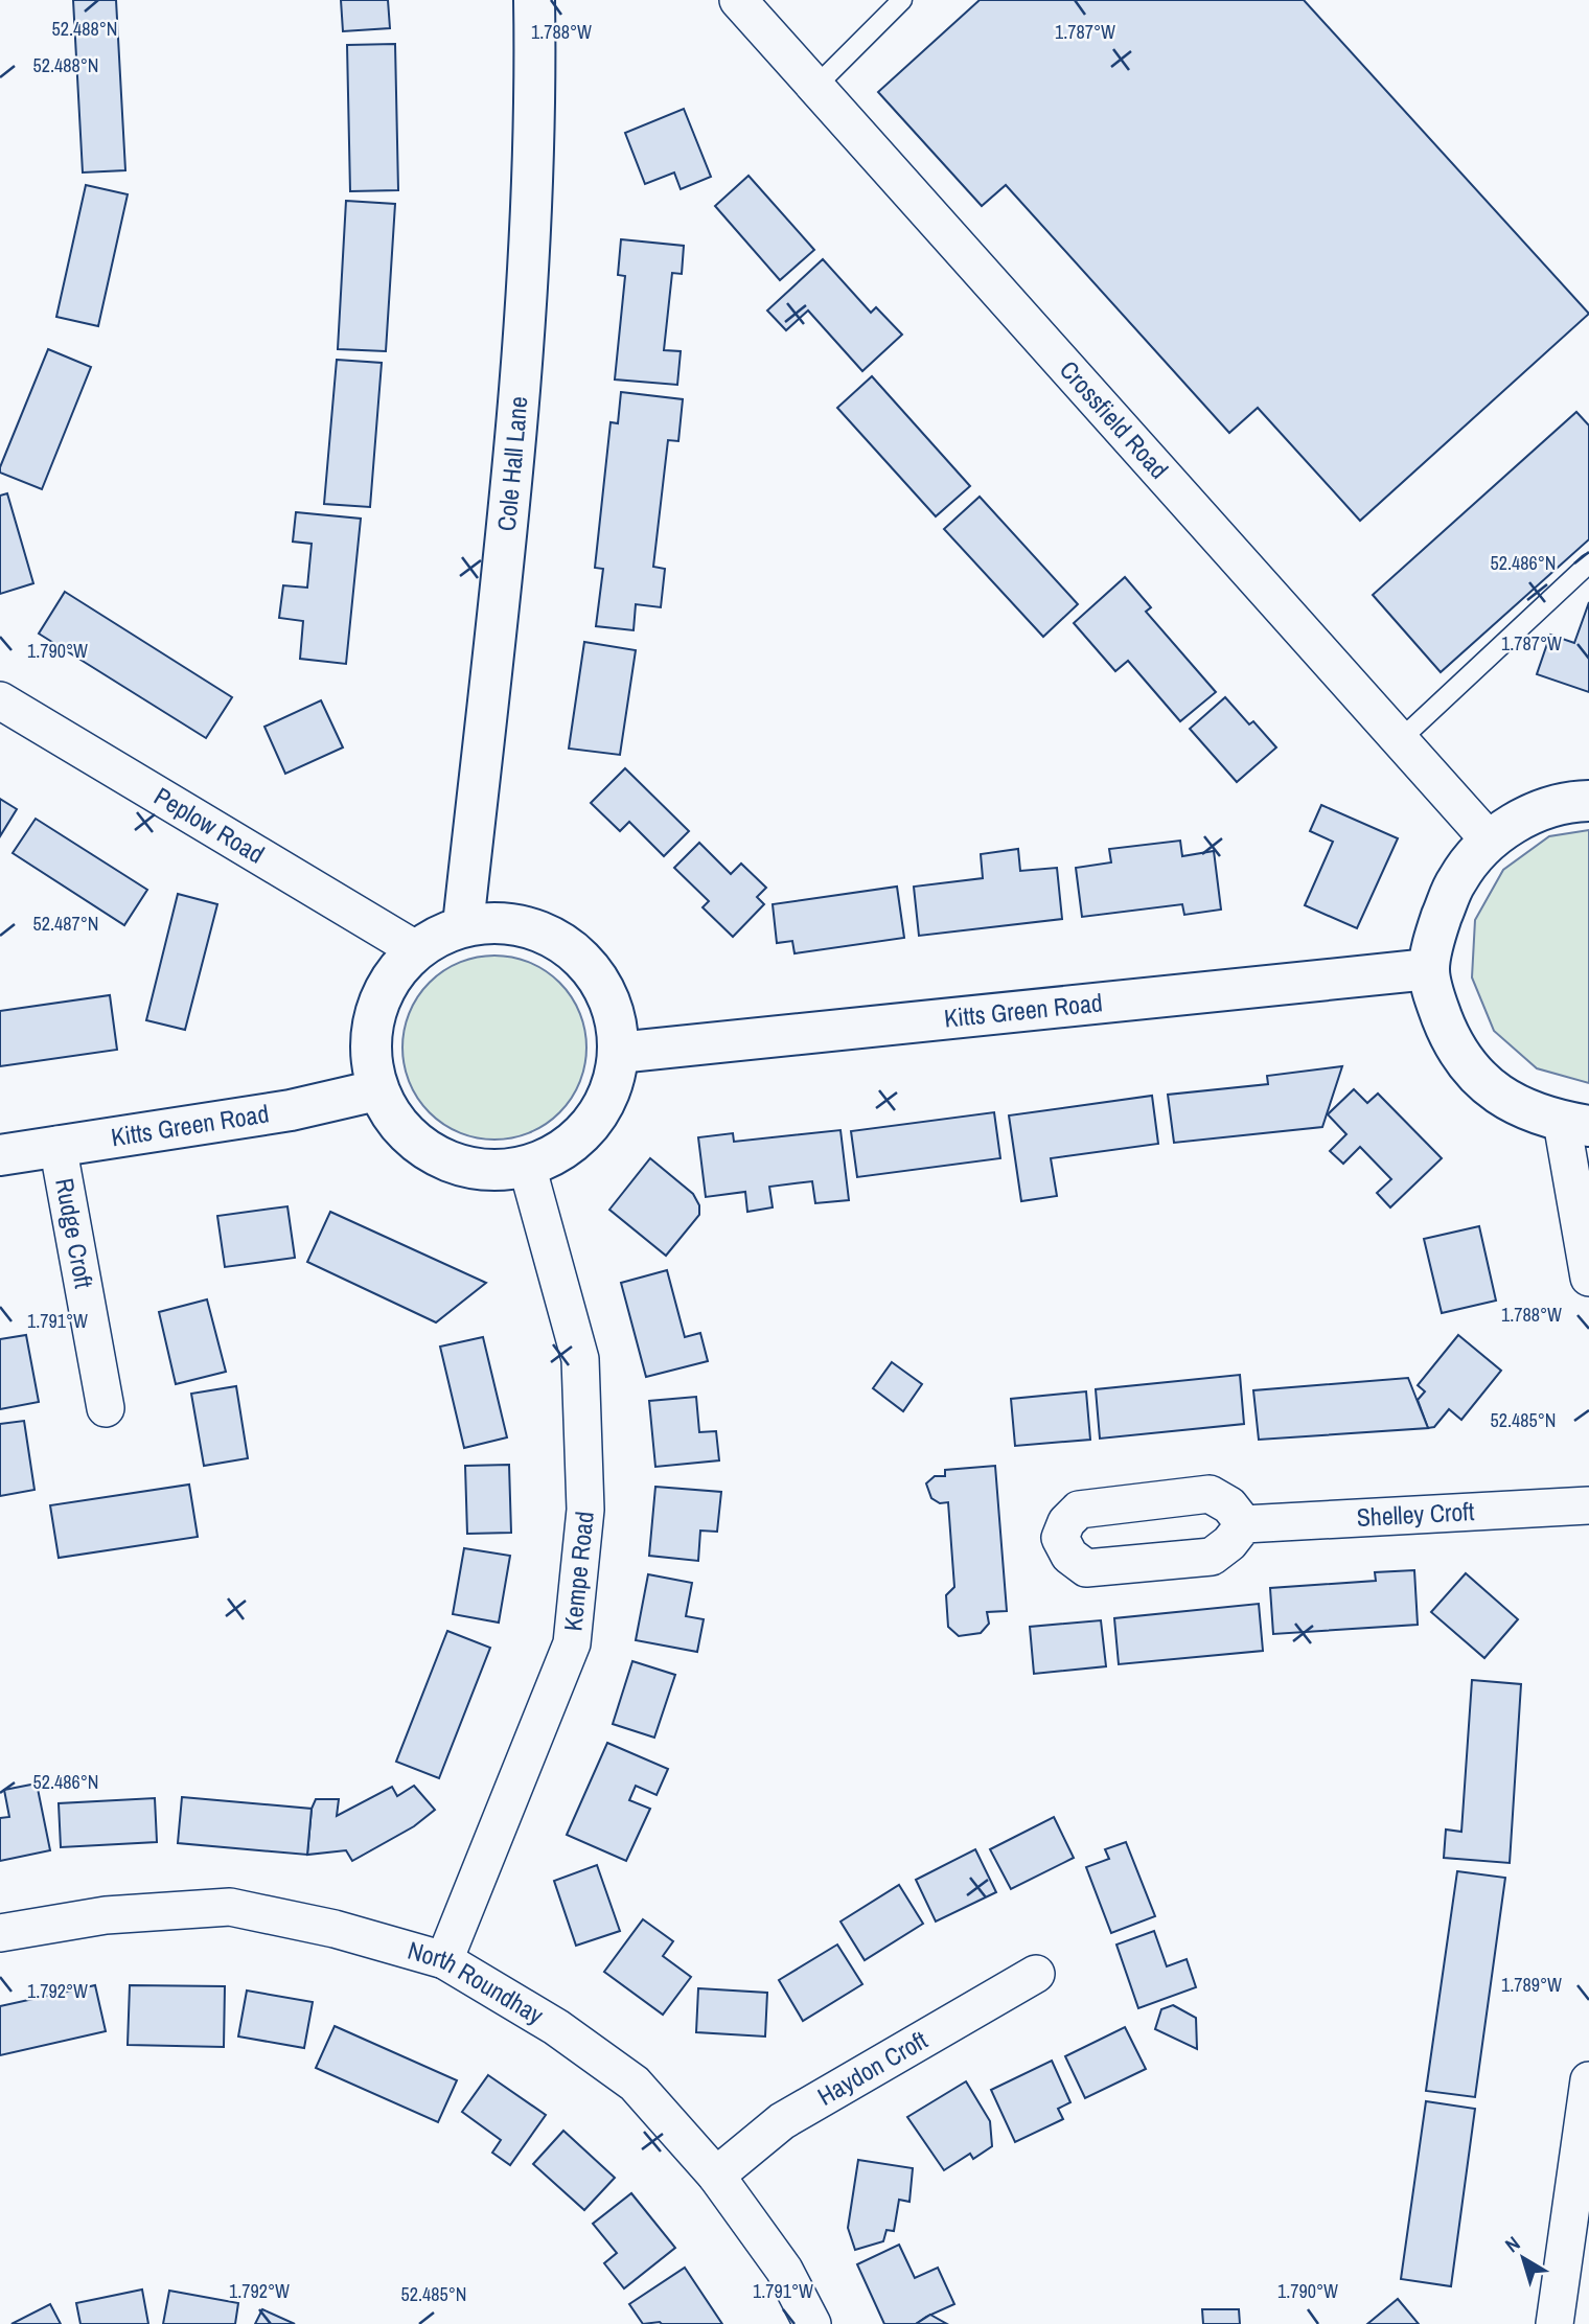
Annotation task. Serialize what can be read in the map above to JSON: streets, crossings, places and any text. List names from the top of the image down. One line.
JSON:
{"streets":{"street":["Crossfield Road","Cole Hall Lane","Peplow Road","Kitts Green Road","Rudge Croft","Shelley Croft","Kempe Road","North Roundhay","Haydon Croft"]},"crossings":[["Cole Hall Lane","Peplow Road"],["Cole Hall Lane","Kitts Green Road"],["Cole Hall Lane","Kempe Road"],["Peplow Road","Kitts Green Road"],["Peplow Road","Kempe Road"],["Kitts Green Road","Rudge Croft"],["Kitts Green Road","Kempe Road"],["Kempe Road","North Roundhay"],["North Roundhay","Haydon Croft"]],"north":"top left","coordinates":["52.488°N","1.788°W","1.787°W","52.486°N","1.790°W","52.487°N","1.791°W","52.485°N","1.789°W","1.792°W"]}
